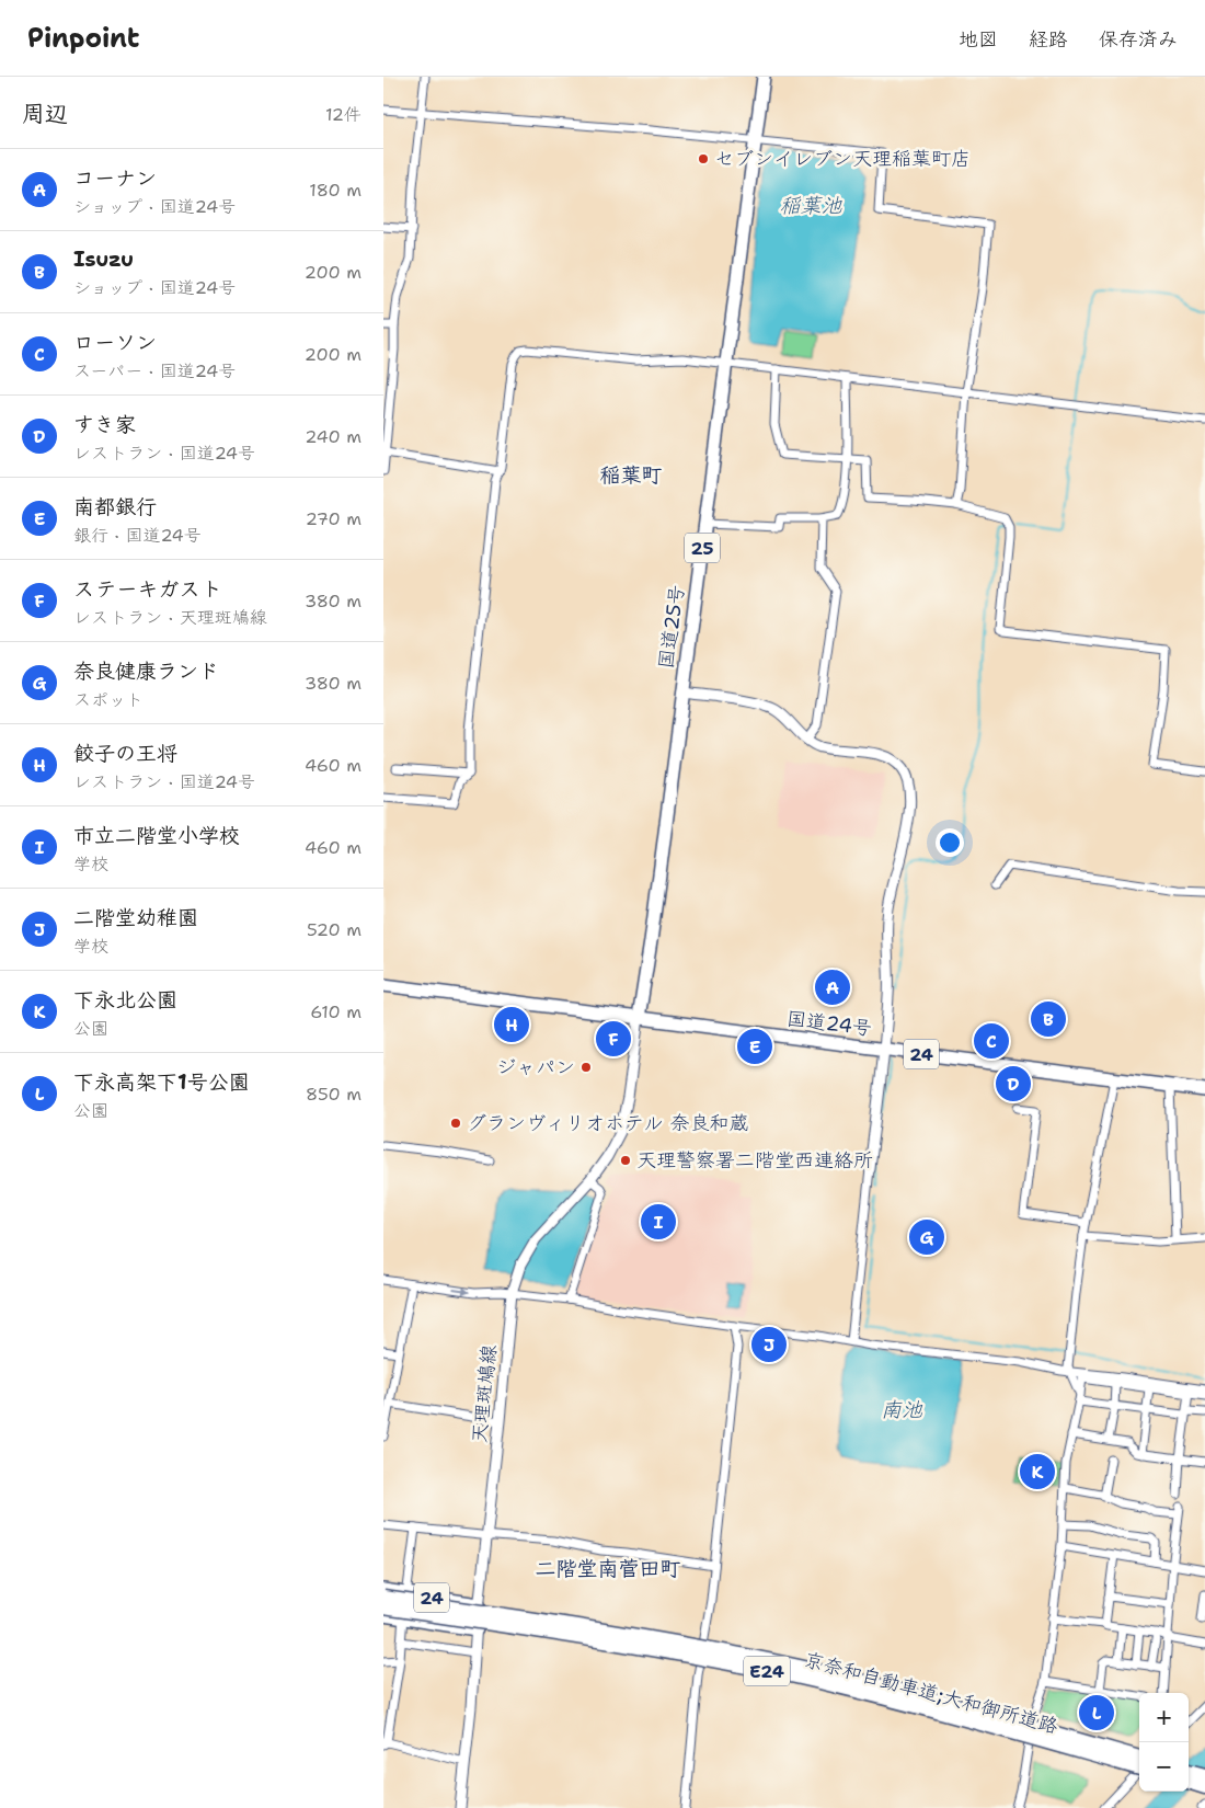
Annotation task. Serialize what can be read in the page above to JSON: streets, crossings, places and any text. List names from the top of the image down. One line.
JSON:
{"streets":{"highway":["25","国道25号","国道24号","24","E24","京奈和自動車道;大和御所道路"],"main road":["天理斑鳩線"]},"crossings":[["国道25号","国道24号"],["国道25号","天理斑鳩線"],["国道24号","天理斑鳩線"],["24","天理斑鳩線"]],"districts":["稲葉町","二階堂南菅田町"],"water":["稲葉池","南池"],"places":["セブンイレブン天理稲葉町店","ジャパン","グランヴィリオホテル 奈良和蔵","天理警察署二階堂西連絡所"],"page":{"header":"Pinpoint","nav":["地図","経路","保存済み"],"heading":["周辺","12件"],"list":[{"mark":"A","name":"コーナン","note":"ショップ · 国道24号","value":"180 m"},{"mark":"B","name":"Isuzu","note":"ショップ · 国道24号","value":"200 m"},{"mark":"C","name":"ローソン","note":"スーパー · 国道24号","value":"200 m"},{"mark":"D","name":"すき家","note":"レストラン · 国道24号","value":"240 m"},{"mark":"E","name":"南都銀行","note":"銀行 · 国道24号","value":"270 m"},{"mark":"F","name":"ステーキガスト","note":"レストラン · 天理斑鳩線","value":"380 m"},{"mark":"G","name":"奈良健康ランド","note":"スポット","value":"380 m"},{"mark":"H","name":"餃子の王将","note":"レストラン · 国道24号","value":"460 m"},{"mark":"I","name":"市立二階堂小学校","note":"学校","value":"460 m"},{"mark":"J","name":"二階堂幼稚園","note":"学校","value":"520 m"},{"mark":"K","name":"下永北公園","note":"公園","value":"610 m"},{"mark":"L","name":"下永高架下1号公園","note":"公園","value":"850 m"}],"pins":["A","B","H","F","C","E","D","I","G","J","K","L"],"map_buttons":["+","−"]}}
